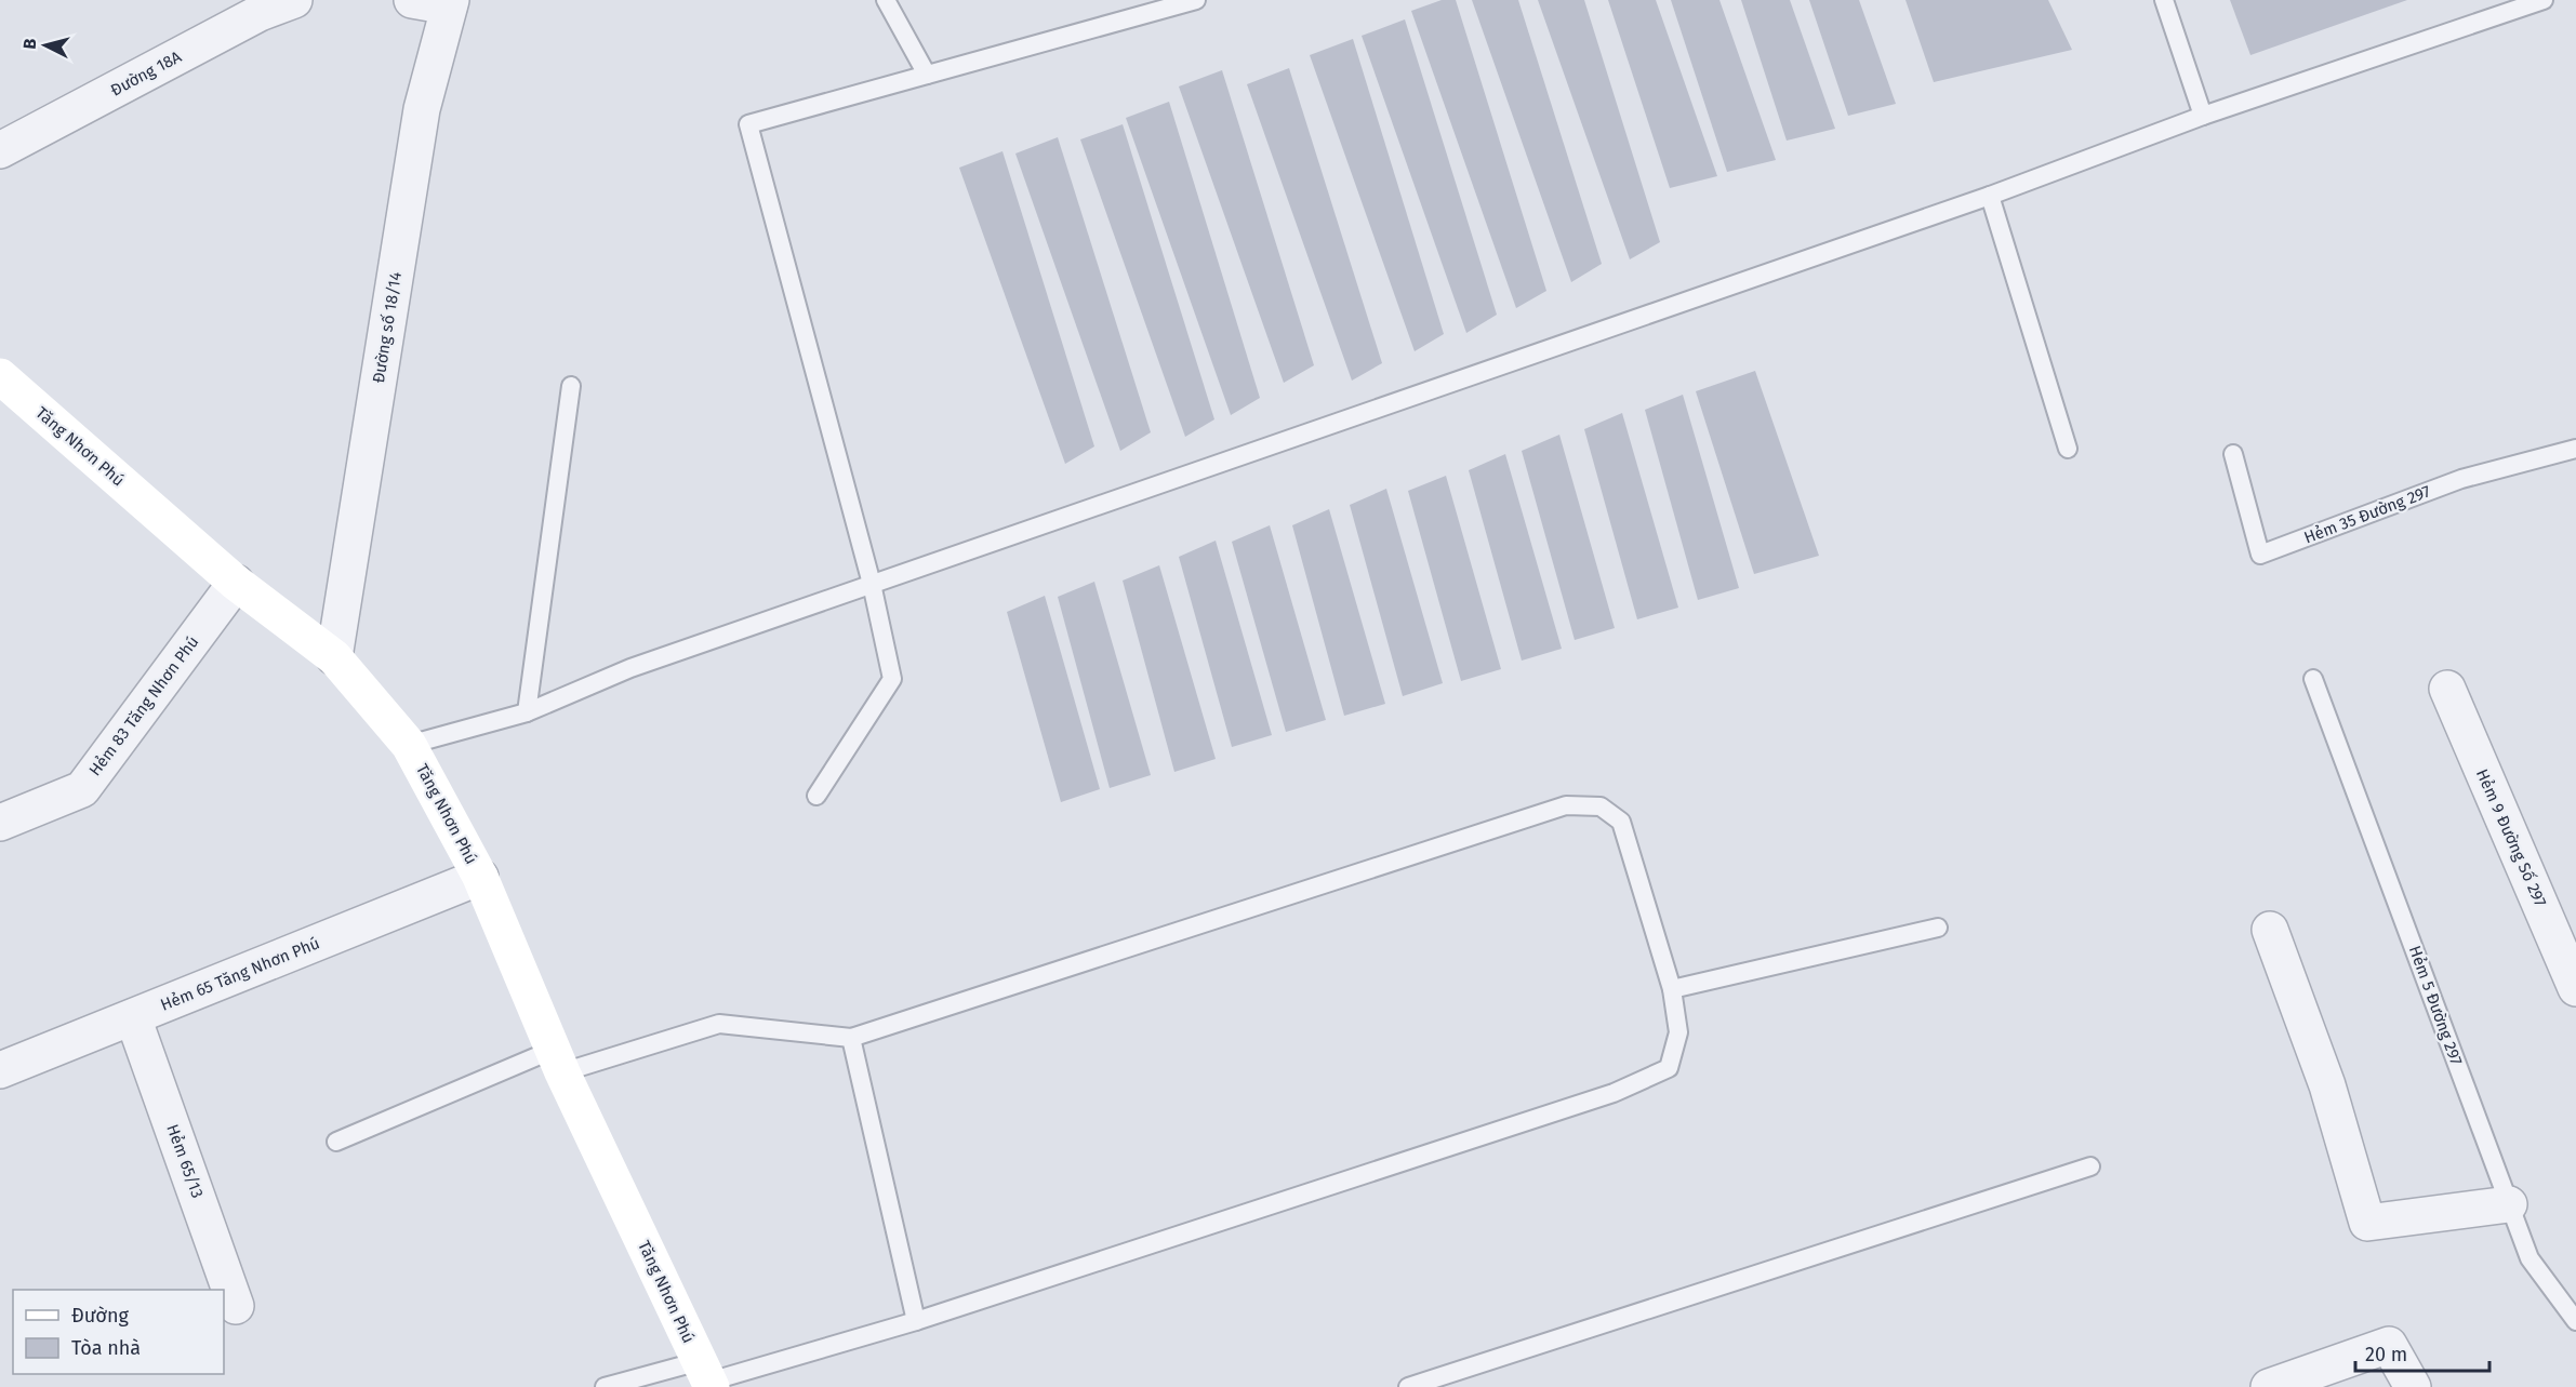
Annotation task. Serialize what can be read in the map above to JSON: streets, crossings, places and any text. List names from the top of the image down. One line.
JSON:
{"streets":{"street":["Đường 18A","Đường số 18/14","Tăng Nhơn Phú","Hẻm 83 Tăng Nhơn Phú","Hẻm 9 Đường Số 297","Hẻm 65 Tăng Nhơn Phú","Hẻm 65/13"],"lane":["Hẻm 35 Đường 297","Hẻm 5 Đường 297"]},"crossings":[["Đường số 18/14","Tăng Nhơn Phú"],["Tăng Nhơn Phú","Hẻm 83 Tăng Nhơn Phú"],["Tăng Nhơn Phú","Hẻm 65 Tăng Nhơn Phú"],["Hẻm 65 Tăng Nhơn Phú","Hẻm 65/13"]],"legend":["Đường","Tòa nhà"],"scale_bar":"20 m","north":"left"}
